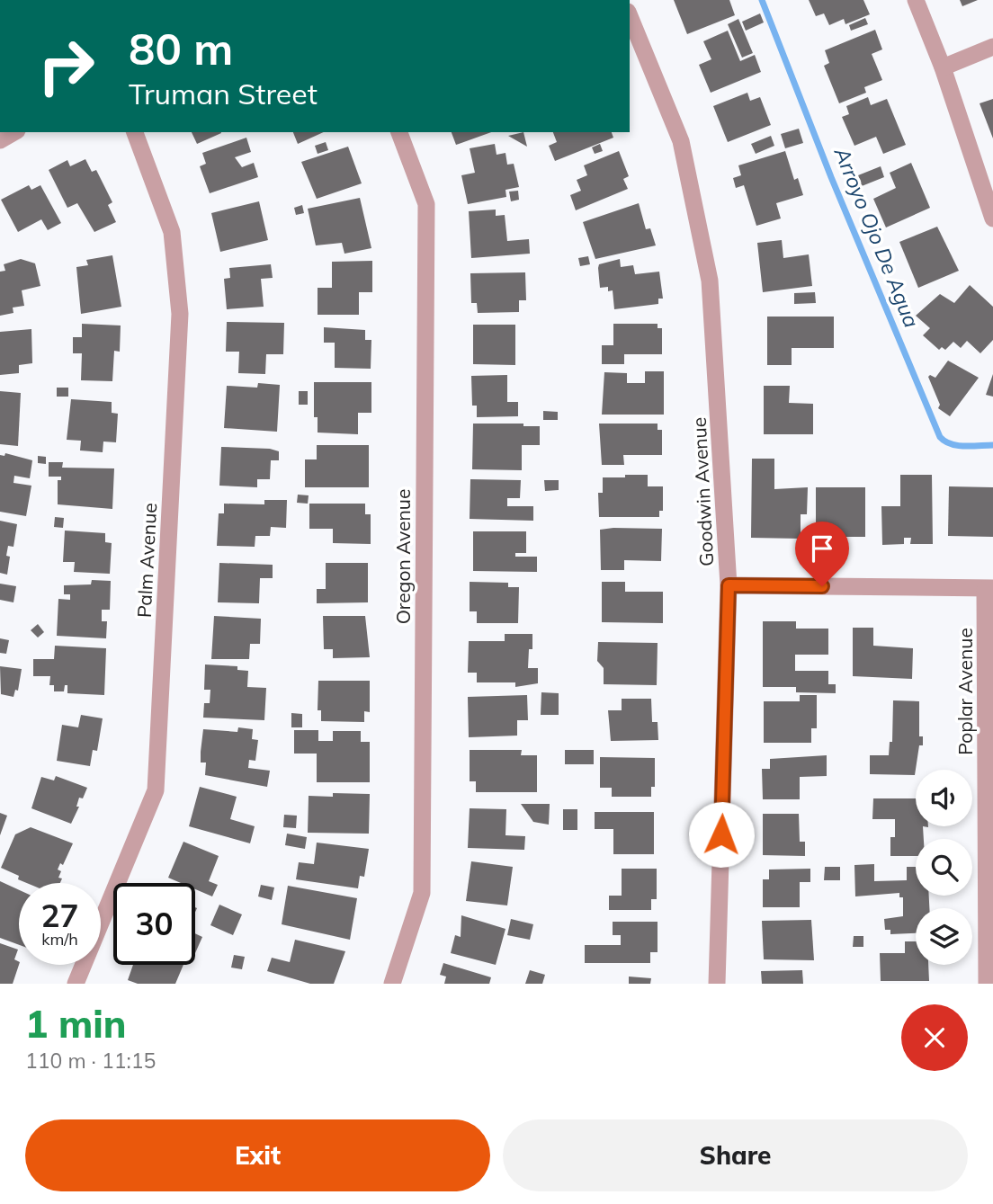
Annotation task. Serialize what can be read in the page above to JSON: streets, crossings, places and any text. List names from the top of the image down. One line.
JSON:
{"streets":{"street":["Goodwin Avenue","Oregon Avenue","Palm Avenue","Poplar Avenue"]},"water":["Arroyo Ojo De Agua"],"page":{"turn":["80 m","Truman Street"],"speed":"27 km/h","limit":"30","heading":["1 min","110 m · 11:15"],"buttons":["Exit","Share"]}}
